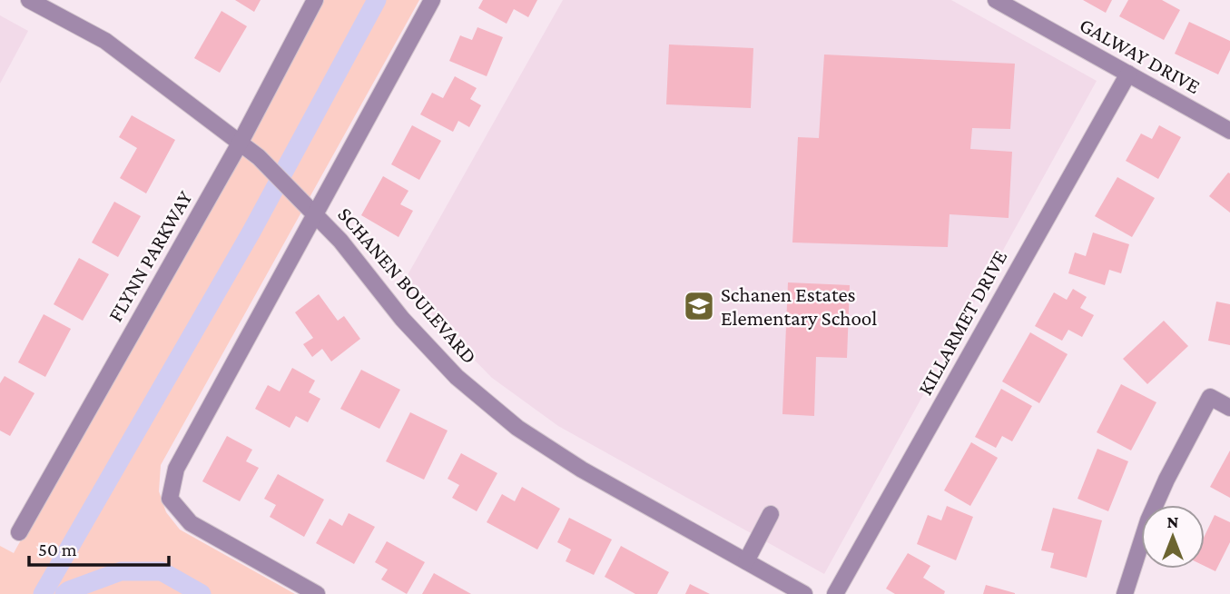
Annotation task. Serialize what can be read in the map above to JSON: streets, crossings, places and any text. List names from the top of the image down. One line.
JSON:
{"streets":{"street":["GALWAY DRIVE","FLYNN PARKWAY","SCHANEN BOULEVARD","KILLARMET DRIVE"]},"crossings":[["GALWAY DRIVE","KILLARMET DRIVE"],["FLYNN PARKWAY","SCHANEN BOULEVARD"]],"places":{"school or university":["Schanen Estates Elementary School"]},"scale_bar":"50 m","north":"top"}
